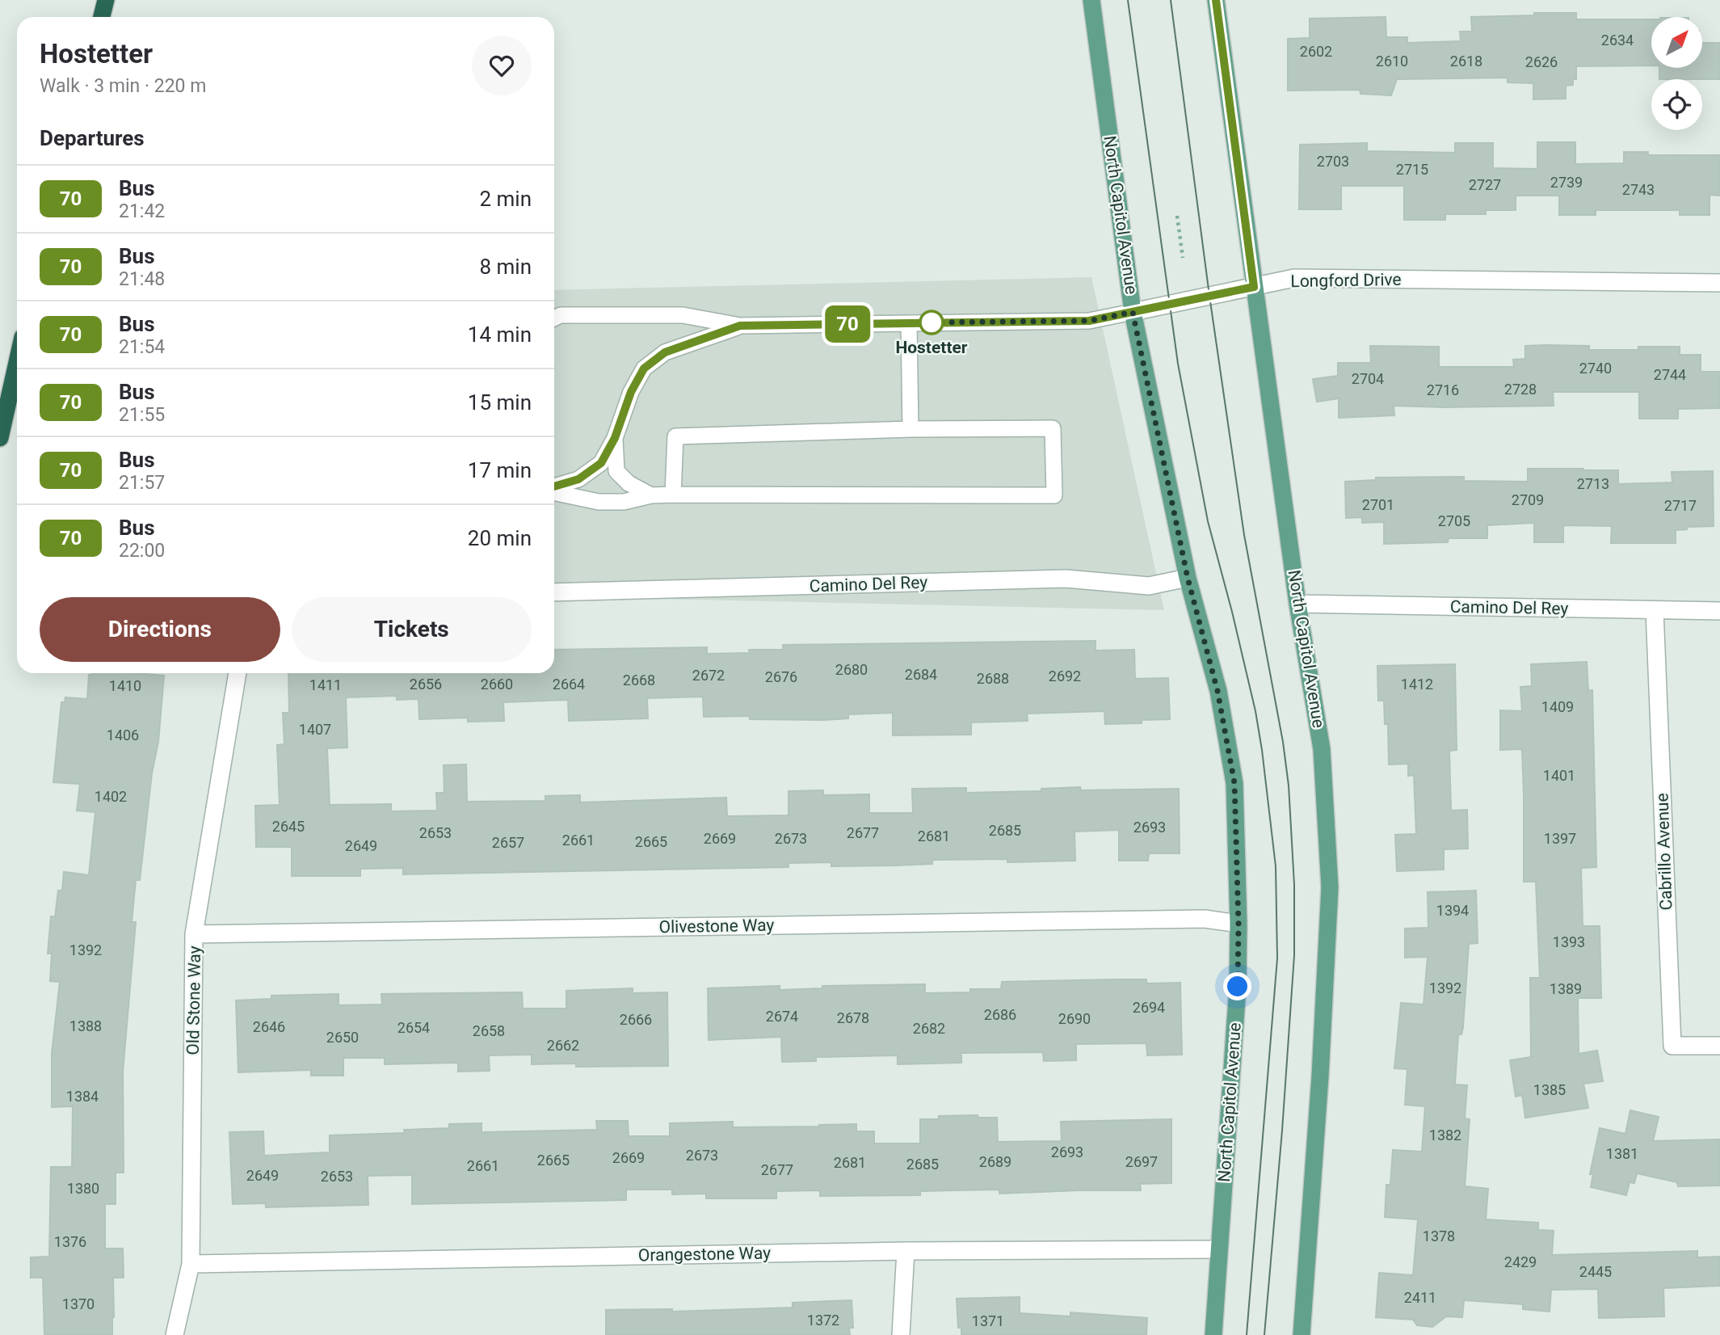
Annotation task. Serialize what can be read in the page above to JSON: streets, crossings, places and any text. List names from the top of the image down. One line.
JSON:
{"streets":{"main road":["North Capitol Avenue"],"street":["Longford Drive","Camino Del Rey","Cabrillo Avenue","Olivestone Way","Old Stone Way","Orangestone Way"]},"crossings":[["North Capitol Avenue","Longford Drive"],["North Capitol Avenue","Camino Del Rey"],["North Capitol Avenue","Olivestone Way"],["North Capitol Avenue","Orangestone Way"],["Camino Del Rey","Cabrillo Avenue"],["Olivestone Way","Old Stone Way"],["Old Stone Way","Orangestone Way"]],"places":["Hostetter"],"lines":["bus line 70"],"house_numbers":["2634","2602","2610","2618","2626","2703","2715","2739","2727","2743","2740","2744","2704","2728","2716","2713","2709","2701","2717","2705","2680","2684","2672","2692","2676","2688","2668","2656","2660","2664","1412","1411","1410","1409","1407","1406","1401","1402","2645","2693","2685","2653","2677","2681","2669","2673","1397","2661","2665","2657","2649","1394","1393","1392","1392","1389","2694","2686","2674","2678","2690","2666","1388","2646","2654","2682","2658","2650","2662","1385","1384","1382","2693","1381","2673","2669","2665","2689","2697","2681","2685","2661","2677","2649","2653","1380","1378","1376","2429","2445","2411","1370","1372","1371"],"north":"top right","page":{"on_map":"70","heading":[["Hostetter","Walk · 3 min · 220 m"],"Departures"],"list":[{"mark":"70","name":"Bus","note":"21:42","value":"2 min"},{"mark":"70","name":"Bus","note":"21:48","value":"8 min"},{"mark":"70","name":"Bus","note":"21:54","value":"14 min"},{"mark":"70","name":"Bus","note":"21:55","value":"15 min"},{"mark":"70","name":"Bus","note":"21:57","value":"17 min"},{"mark":"70","name":"Bus","note":"22:00","value":"20 min"}],"buttons":["Directions","Tickets"]}}
